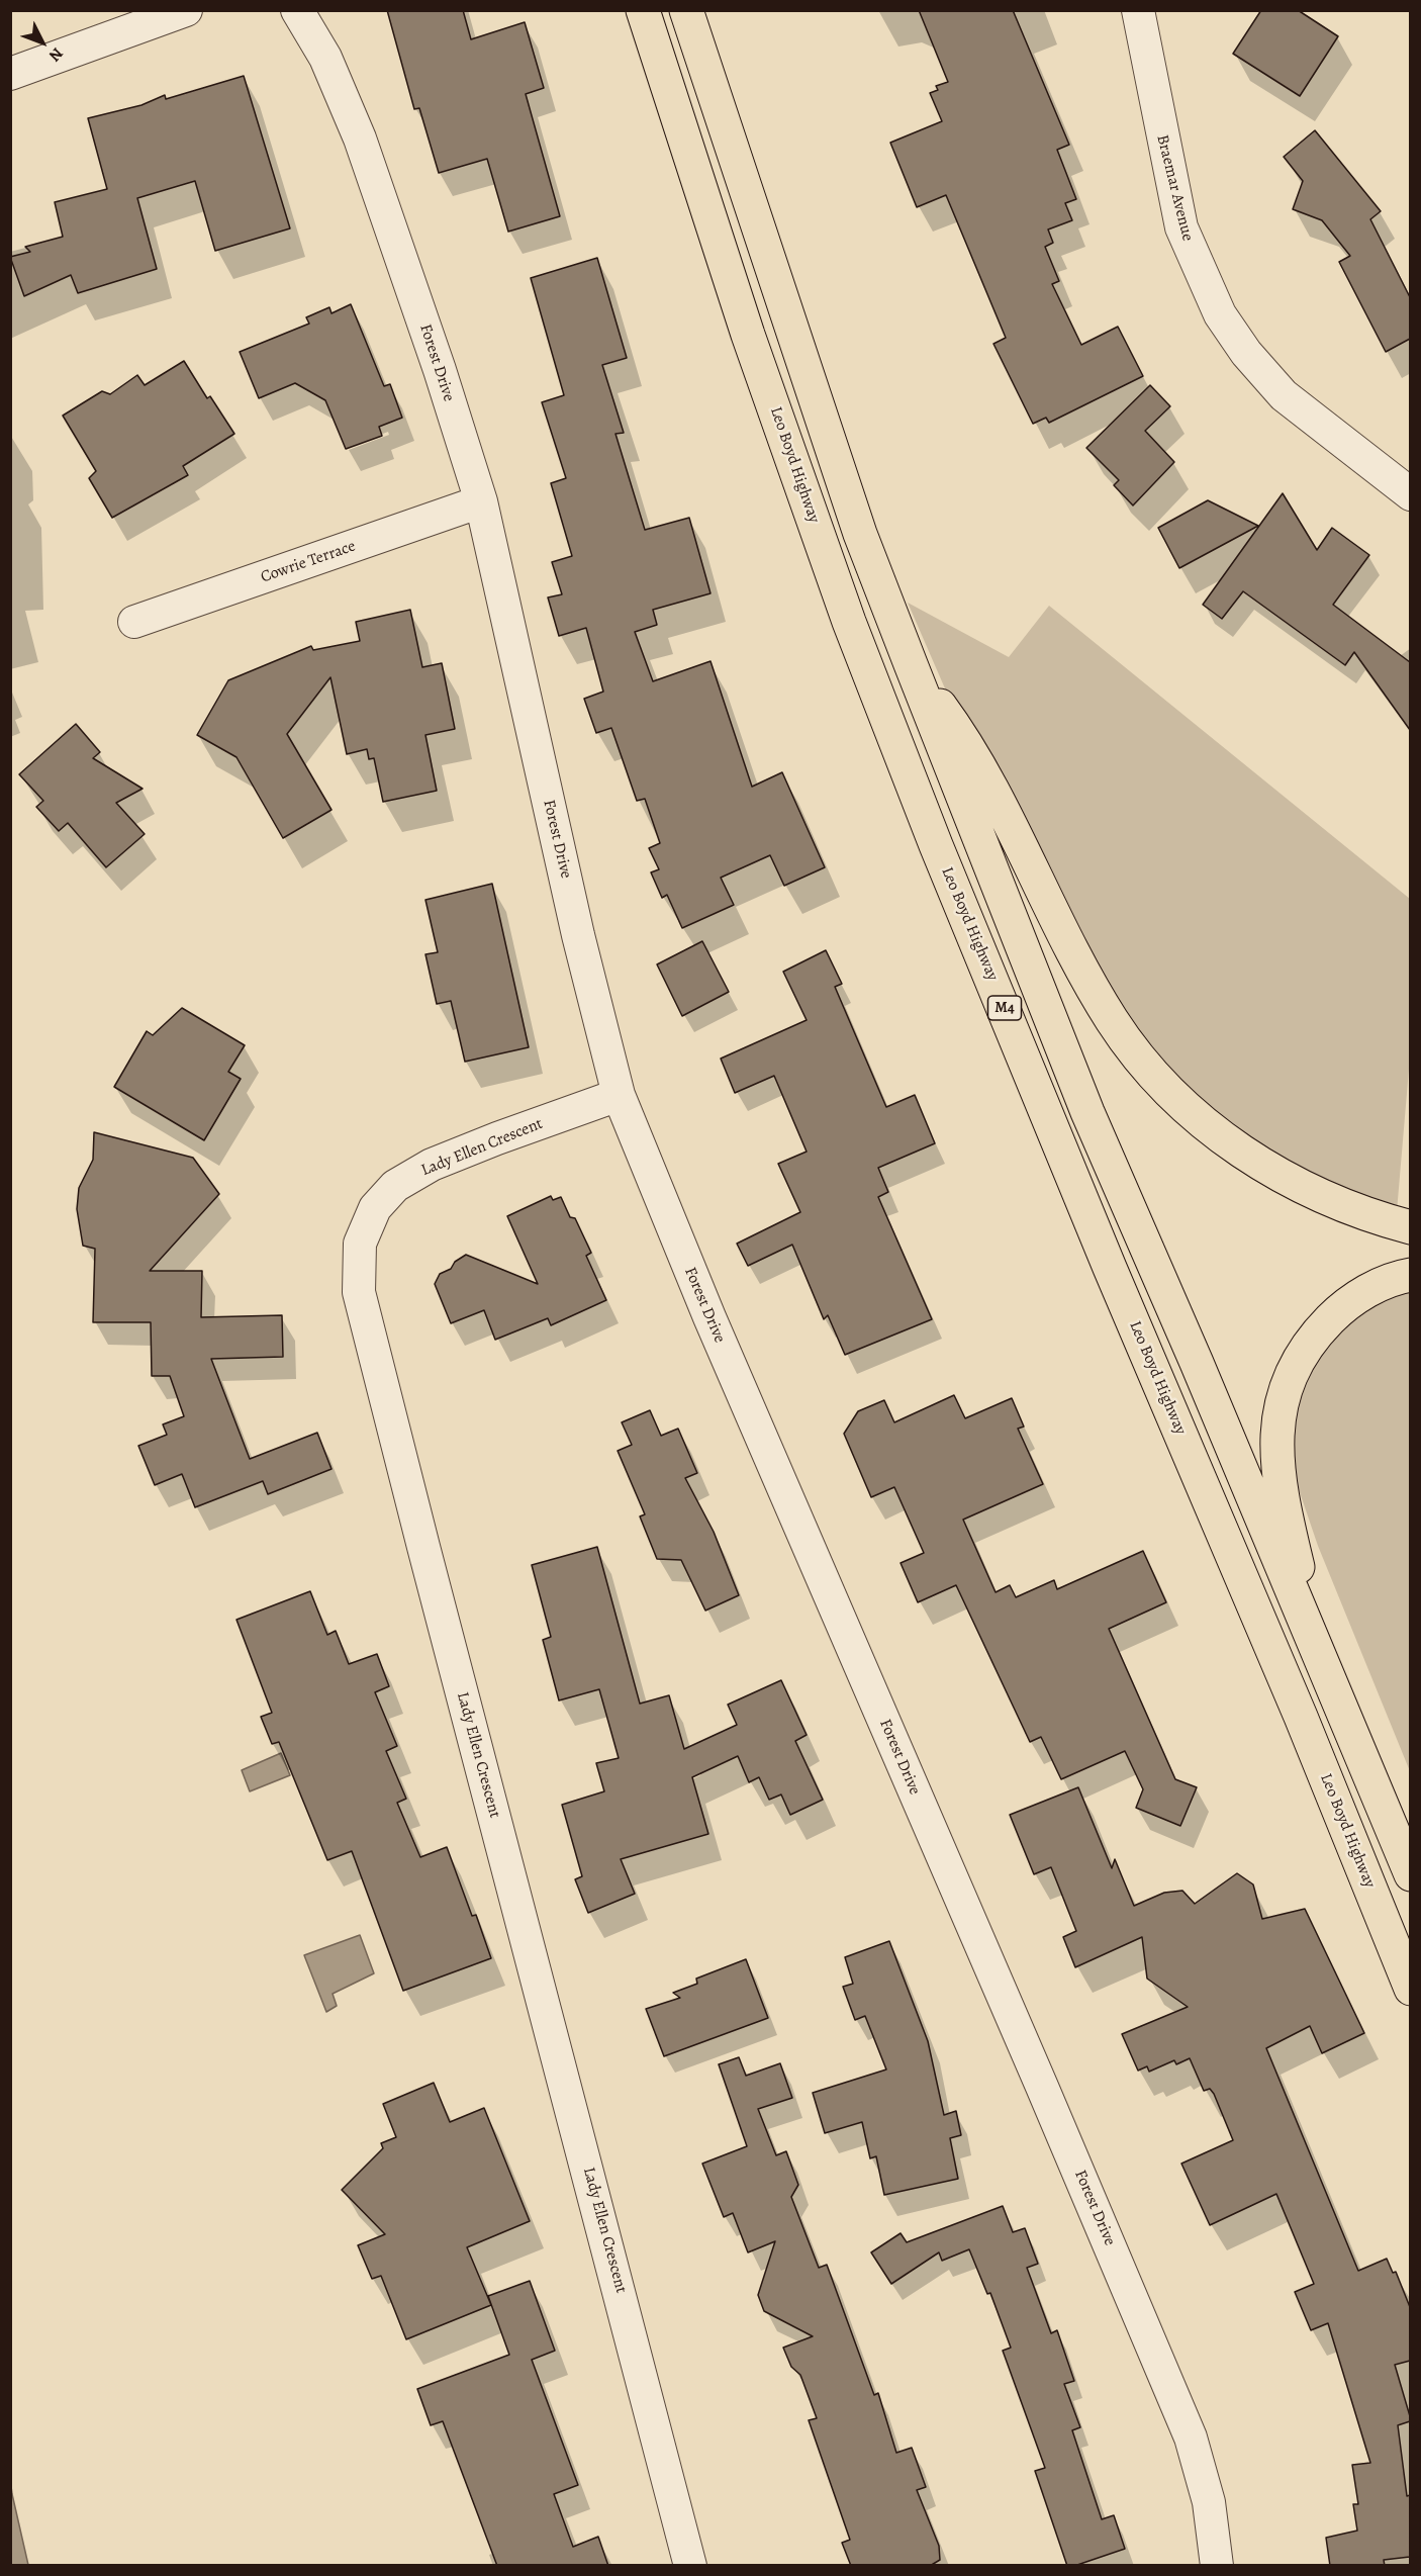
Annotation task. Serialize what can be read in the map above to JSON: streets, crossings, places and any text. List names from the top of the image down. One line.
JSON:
{"streets":{"highway":["Leo Boyd Highway","M4"],"street":["Braemar Avenue","Forest Drive","Cowrie Terrace","Lady Ellen Crescent"]},"crossings":[["Forest Drive","Cowrie Terrace"],["Forest Drive","Lady Ellen Crescent"]],"north":"bottom right"}
